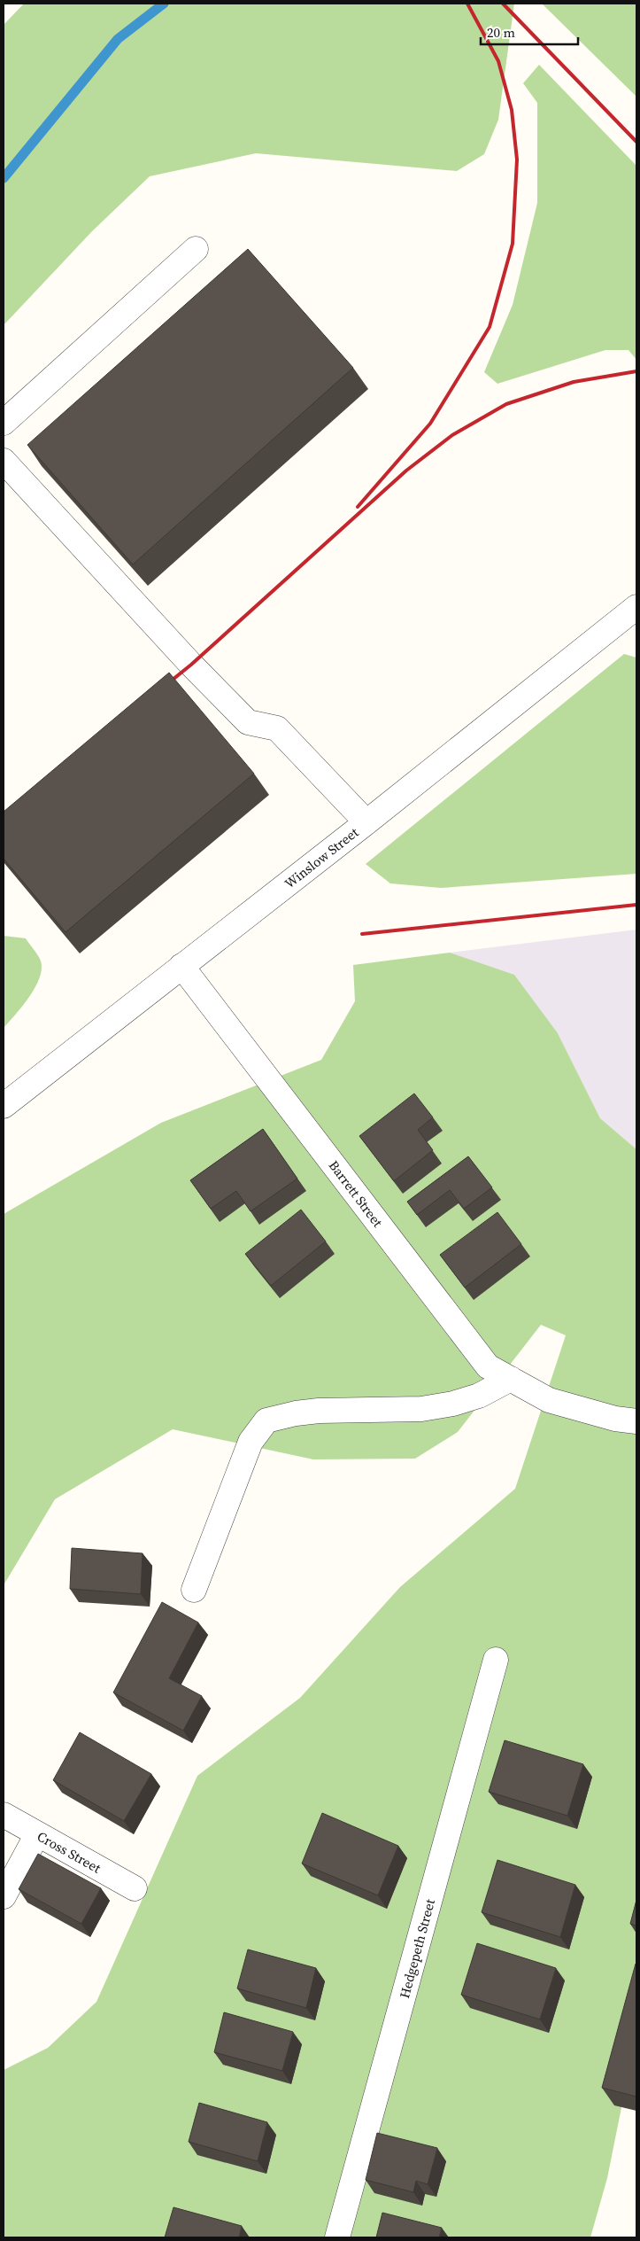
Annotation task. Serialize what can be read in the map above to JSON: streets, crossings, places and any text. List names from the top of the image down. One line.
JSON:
{"streets":{"street":["Winslow Street","Barrett Street","Cross Street","Hedgepeth Street"]},"crossings":[["Winslow Street","Barrett Street"]],"scale_bar":"20 m"}
